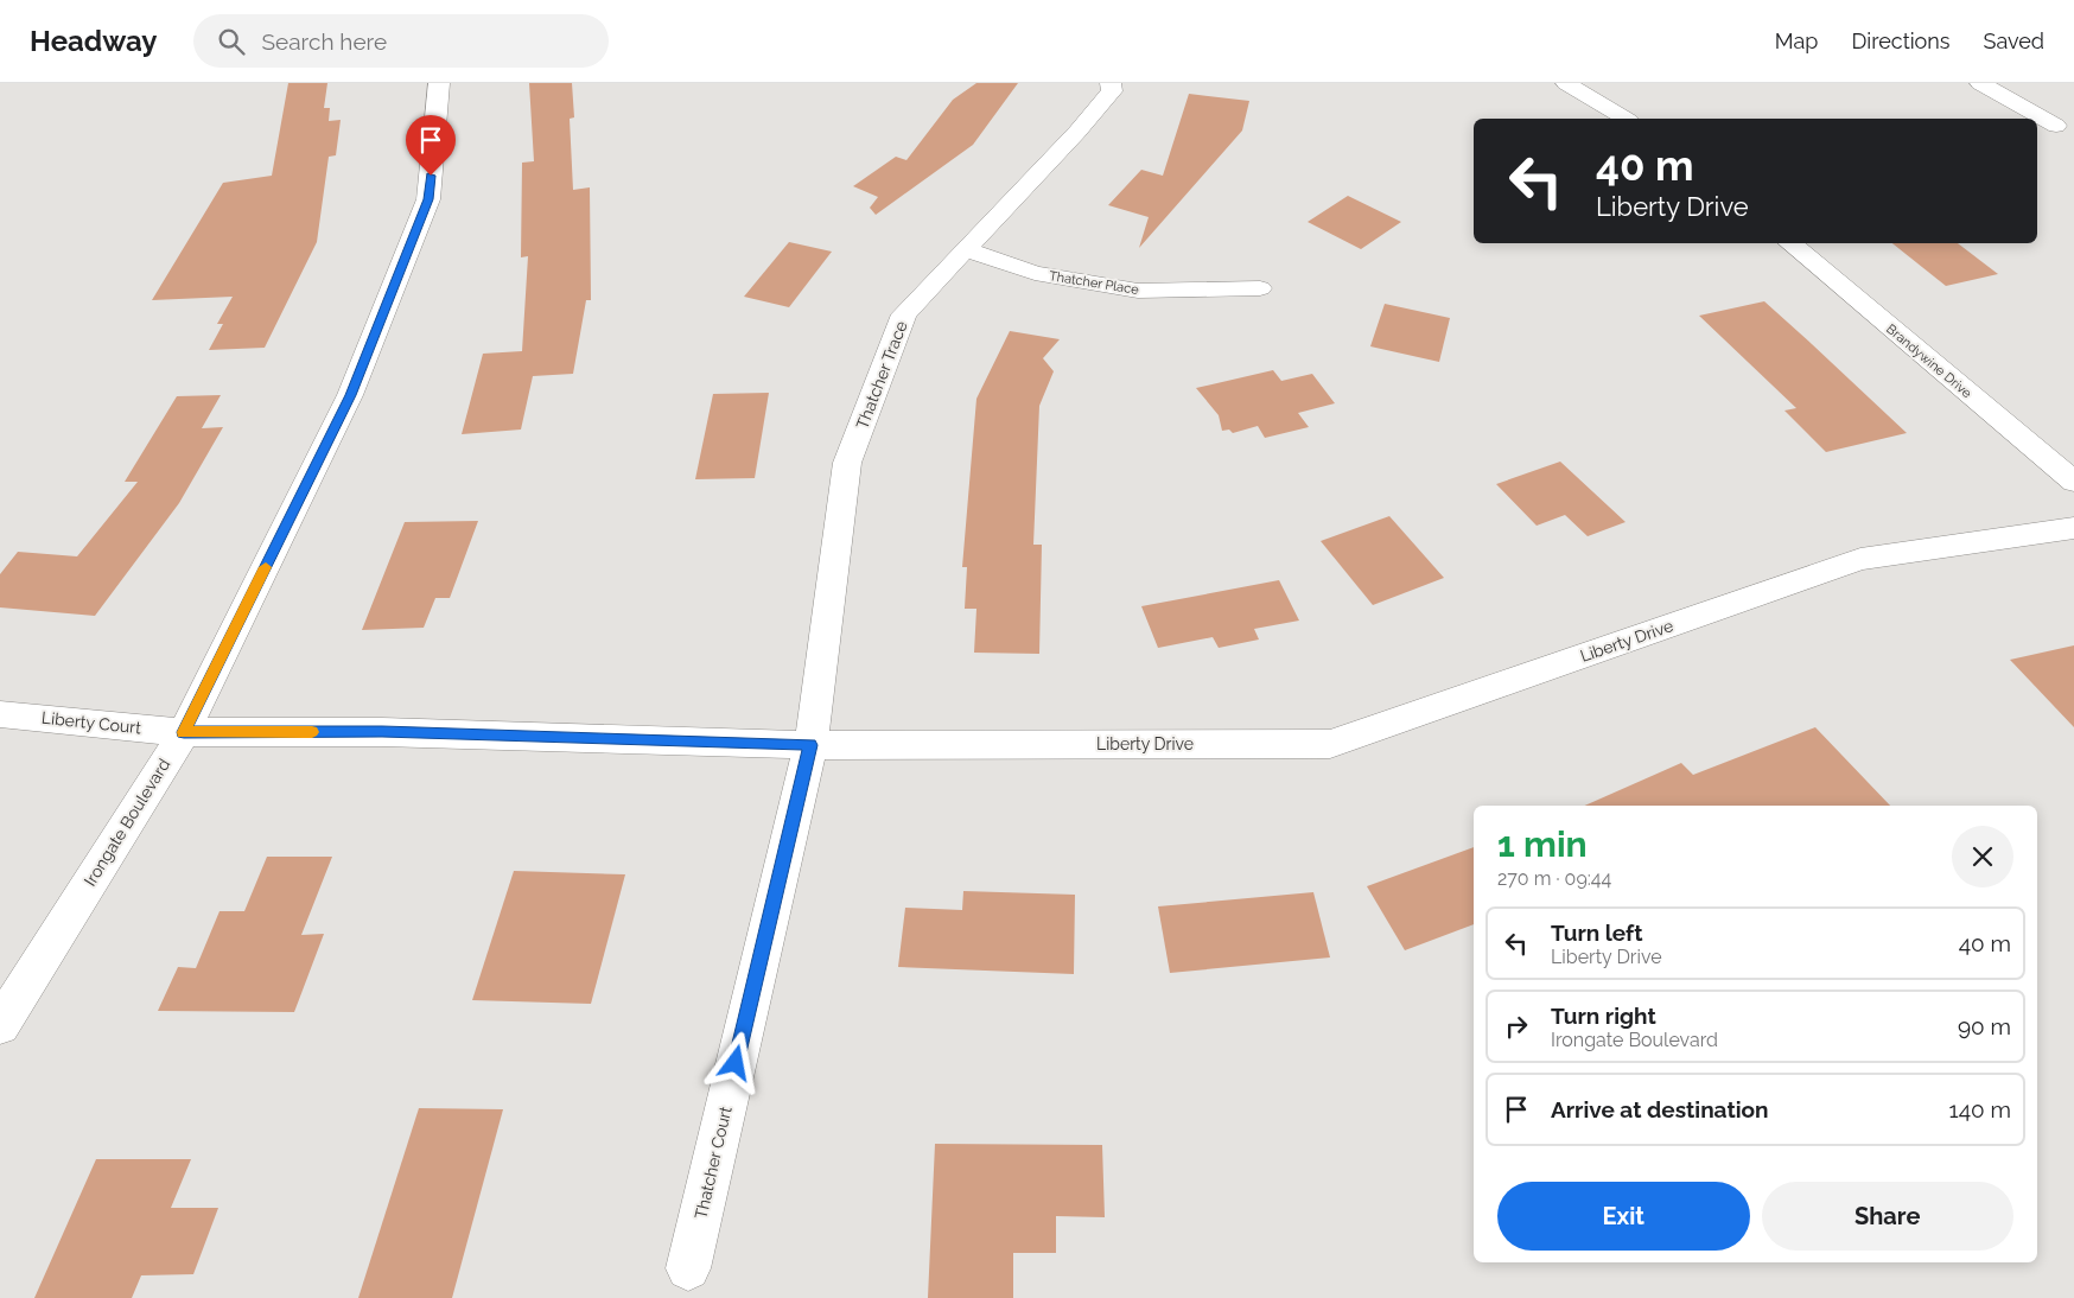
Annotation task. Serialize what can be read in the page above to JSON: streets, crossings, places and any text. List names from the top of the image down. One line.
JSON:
{"streets":{"street":["Thatcher Place","Brandywine Drive","Thatcher Trace","Liberty Drive","Liberty Court","Irongate Boulevard","Thatcher Court"]},"crossings":[["Thatcher Place","Thatcher Trace"],["Thatcher Trace","Liberty Drive"],["Thatcher Trace","Thatcher Court"],["Liberty Drive","Liberty Court"],["Liberty Drive","Irongate Boulevard"],["Liberty Drive","Thatcher Court"],["Liberty Court","Irongate Boulevard"]],"page":{"header":"Headway","search":"Search here","nav":["Map","Directions","Saved"],"turn":["40 m","Liberty Drive"],"heading":["1 min","270 m · 09:44"],"list":[{"name":"Turn left","note":"Liberty Drive","value":"40 m"},{"name":"Turn right","note":"Irongate Boulevard","value":"90 m"},{"name":"Arrive at destination","value":"140 m"}],"buttons":["Exit","Share"]}}
